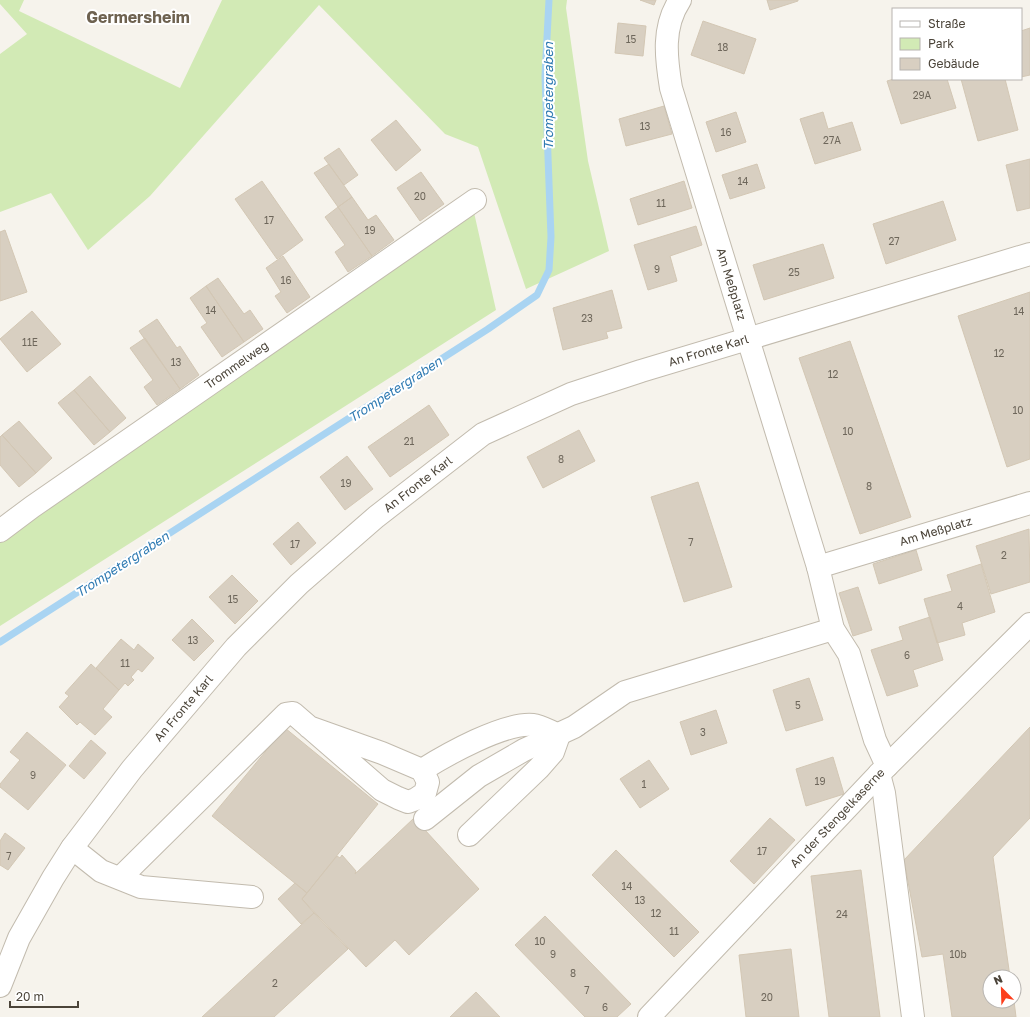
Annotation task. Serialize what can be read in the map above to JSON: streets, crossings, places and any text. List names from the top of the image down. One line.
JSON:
{"streets":{"street":["Am Meßplatz","An Fronte Karl","Trommelweg","An der Stengelkaserne"]},"crossings":[["Am Meßplatz","An Fronte Karl"],["Am Meßplatz","An der Stengelkaserne"]],"districts":["Germersheim"],"water":["Trompetergraben"],"house_numbers":["15","18","29A","13","16","27A","14","20","11","17","19","27","9","25","16","14","14","23","11E","12","13","12","10","10","21","8","19","8","7","17","2","15","4","13","6","11","5","3","9","19","1","17","7","14","13","12","24","11","10","9","10b","8","2","7","20","6"],"legend":["Straße","Park","Gebäude"],"scale_bar":"20 m","north":"top left"}
